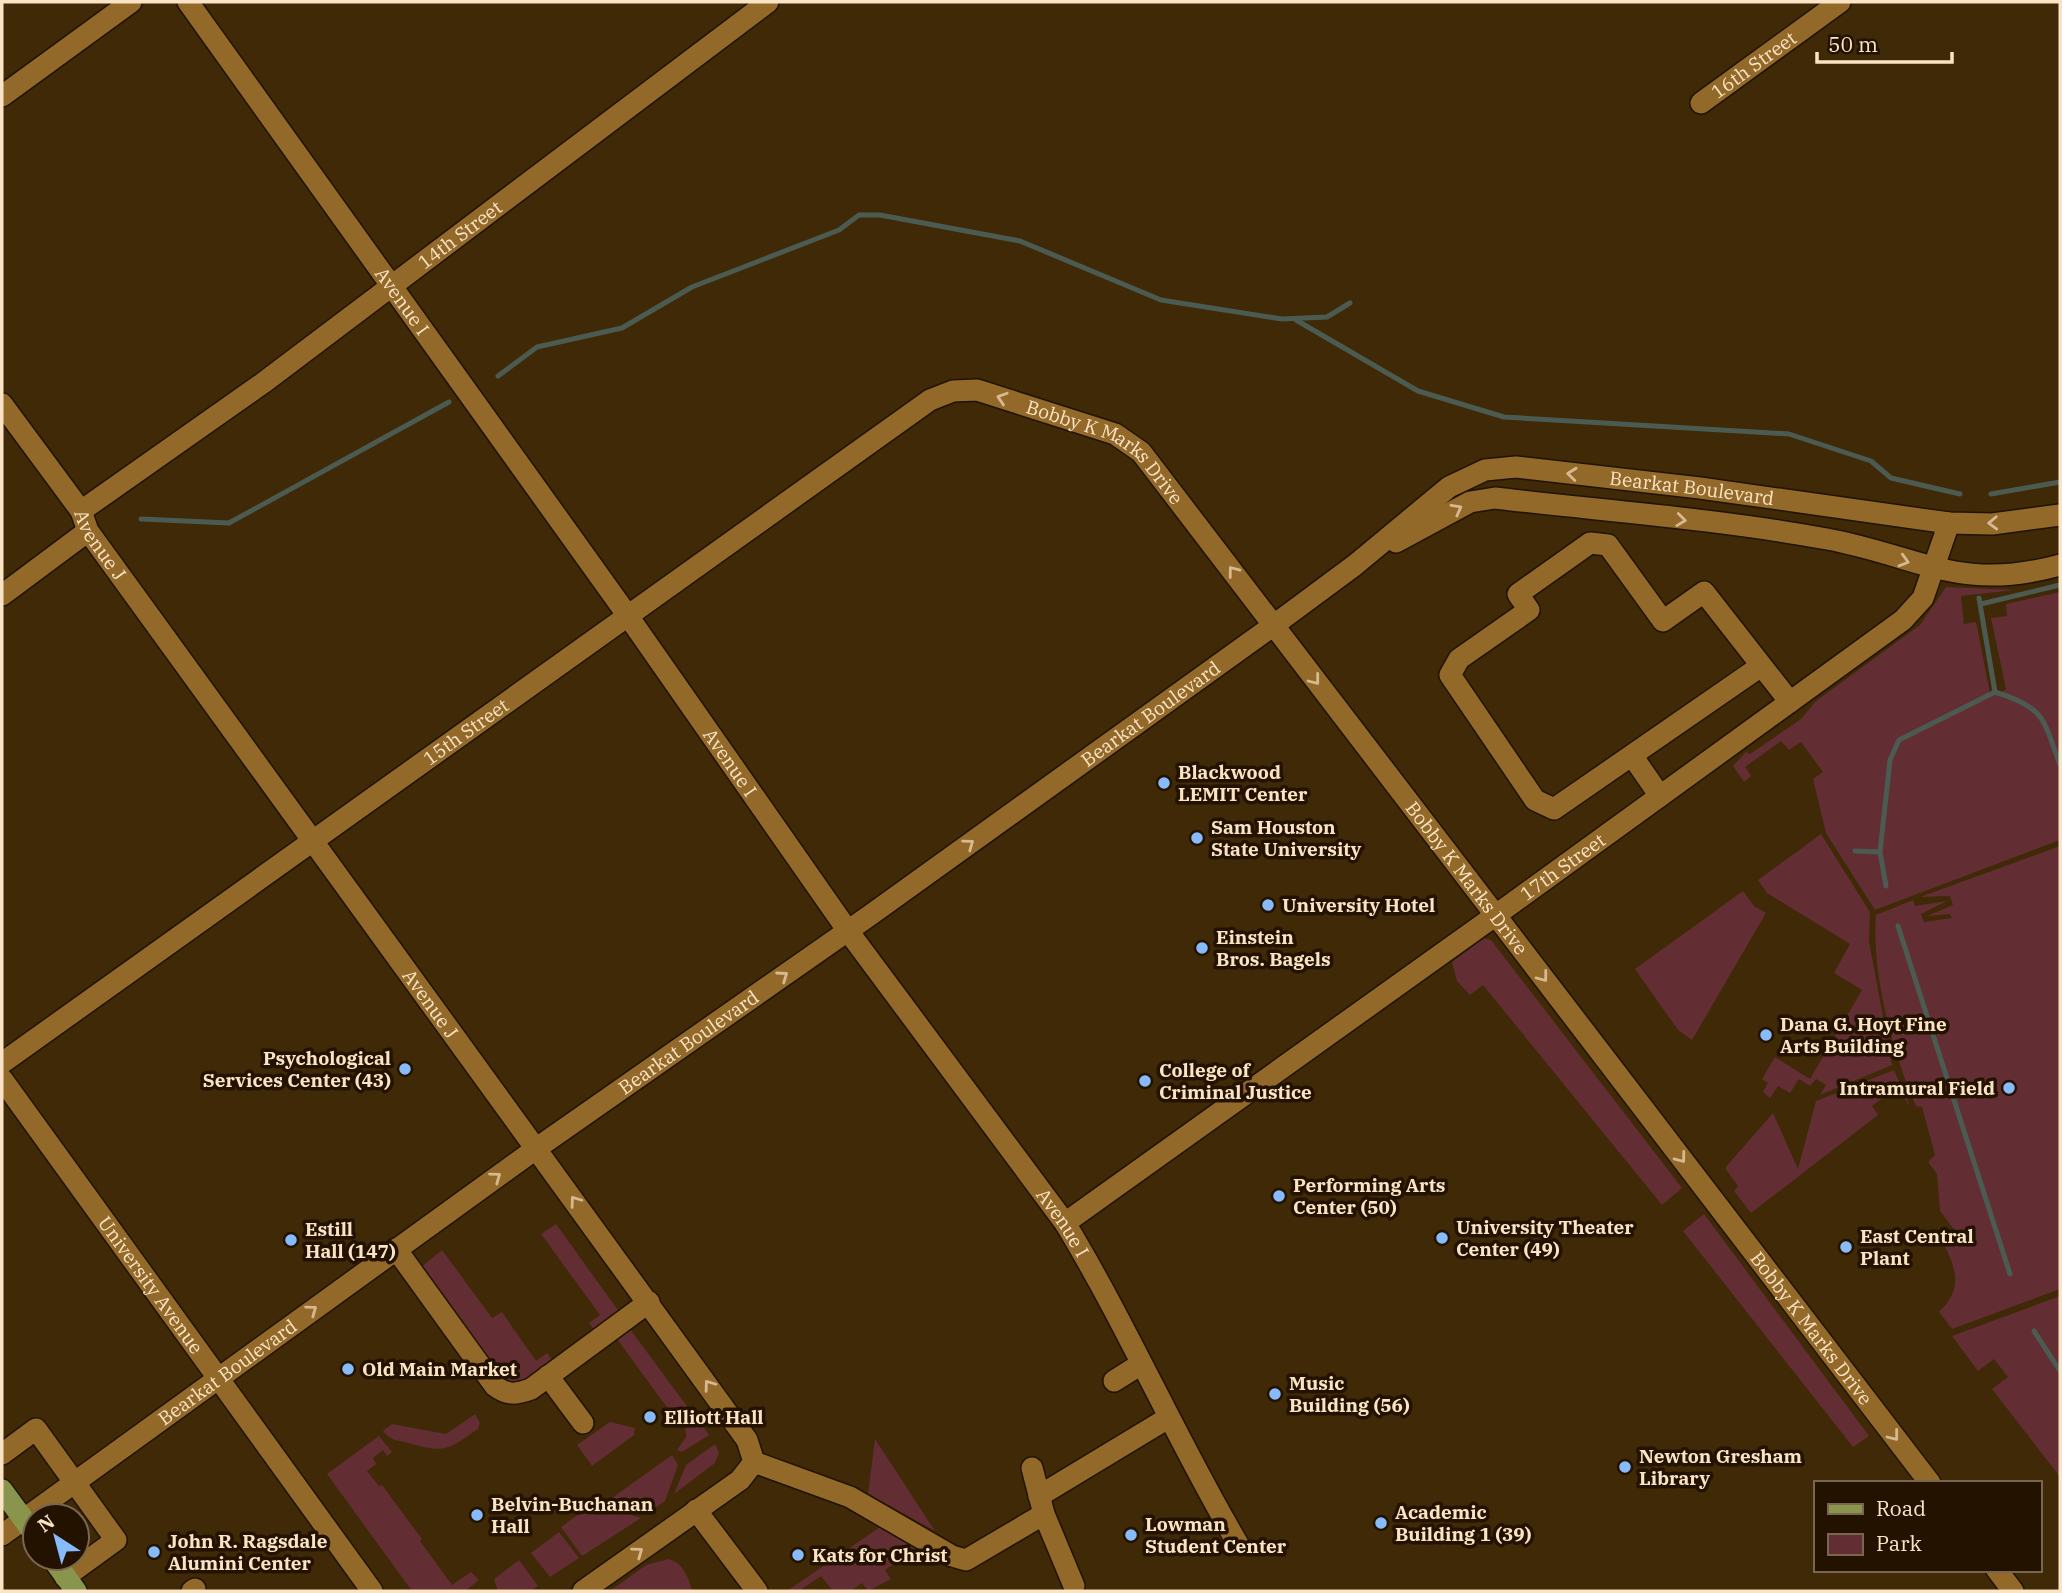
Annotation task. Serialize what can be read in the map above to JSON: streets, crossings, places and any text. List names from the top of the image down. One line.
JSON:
{"streets":{"street":["16th Street","14th Street","Avenue I","Bobby K Marks Drive","Bearkat Boulevard","Avenue J","15th Street","17th Street","University Avenue"]},"crossings":[["14th Street","Avenue I"],["14th Street","Avenue J"],["Avenue I","Bearkat Boulevard"],["Avenue I","15th Street"],["Avenue I","17th Street"],["Bobby K Marks Drive","Bearkat Boulevard"],["Bobby K Marks Drive","15th Street"],["Bobby K Marks Drive","17th Street"],["Bearkat Boulevard","Avenue J"],["Bearkat Boulevard","17th Street"],["Bearkat Boulevard","University Avenue"],["Avenue J","15th Street"]],"places":["Blackwood LEMIT Center","Sam Houston State University","University Hotel","Einstein Bros. Bagels","Dana G. Hoyt Fine Arts Building","Psychological Services Center (43)","College of Criminal Justice","Intramural Field","Performing Arts Center (50)","University Theater Center (49)","Estill Hall (147)","East Central Plant","Old Main Market","Music Building (56)","Elliott Hall","Newton Gresham Library","Belvin-Buchanan Hall","Academic Building 1 (39)","Lowman Student Center","John R. Ragsdale Alumini Center","Kats for Christ"],"legend":["Road","Park"],"scale_bar":"50 m","north":"top left"}
